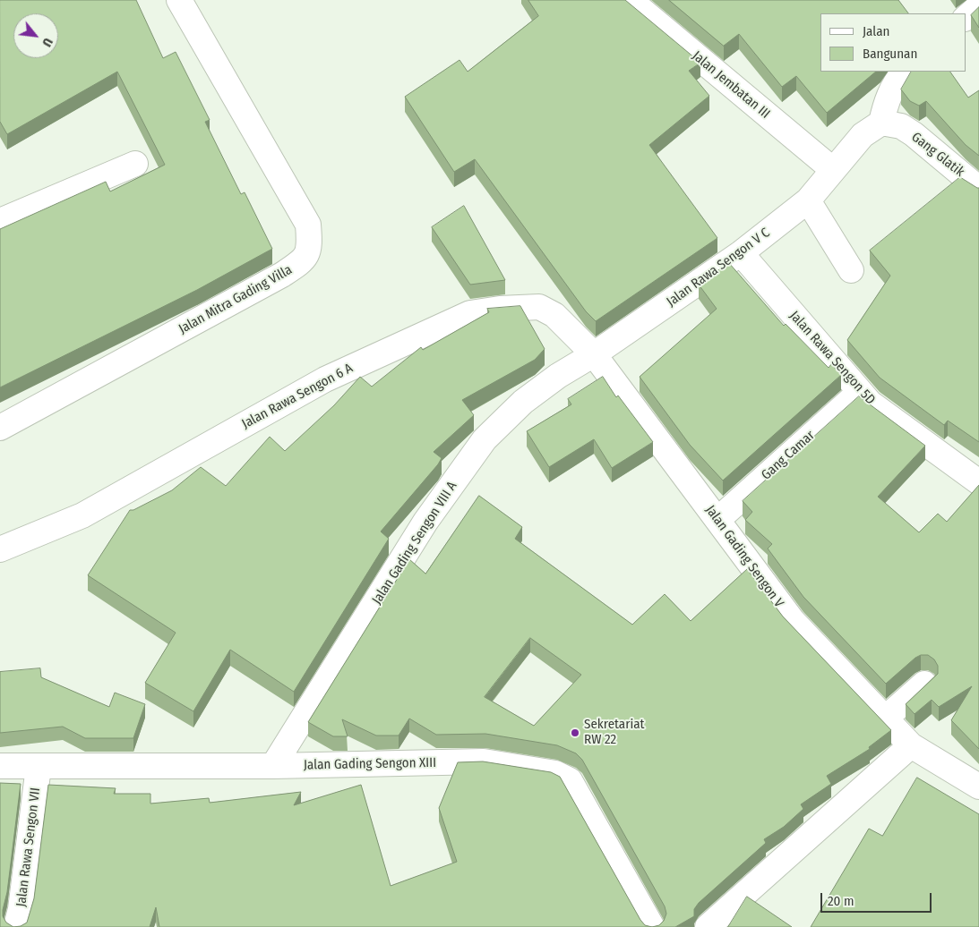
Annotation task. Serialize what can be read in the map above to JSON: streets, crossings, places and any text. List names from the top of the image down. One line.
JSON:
{"streets":{"street":["Jalan Jembatan III","Gang Glatik","Jalan Rawa Sengon V C","Jalan Mitra Gading Villa","Jalan Rawa Sengon 5D","Jalan Rawa Sengon 6 A","Gang Camar","Jalan Gading Sengon VIII A","Jalan Gading Sengon V","Jalan Gading Sengon XIII","Jalan Rawa Sengon VII"]},"crossings":[["Jalan Jembatan III","Jalan Rawa Sengon V C"],["Jalan Rawa Sengon V C","Jalan Rawa Sengon 5D"],["Jalan Rawa Sengon V C","Jalan Rawa Sengon 6 A"],["Jalan Rawa Sengon V C","Jalan Gading Sengon VIII A"],["Jalan Rawa Sengon V C","Jalan Gading Sengon V"],["Jalan Rawa Sengon 5D","Gang Camar"],["Jalan Rawa Sengon 6 A","Jalan Gading Sengon VIII A"],["Jalan Rawa Sengon 6 A","Jalan Gading Sengon V"],["Gang Camar","Jalan Gading Sengon V"],["Jalan Gading Sengon VIII A","Jalan Gading Sengon V"],["Jalan Gading Sengon VIII A","Jalan Gading Sengon XIII"],["Jalan Gading Sengon XIII","Jalan Rawa Sengon VII"]],"places":["Sekretariat RW 22"],"legend":["Jalan","Bangunan"],"scale_bar":"20 m","north":"bottom right"}
